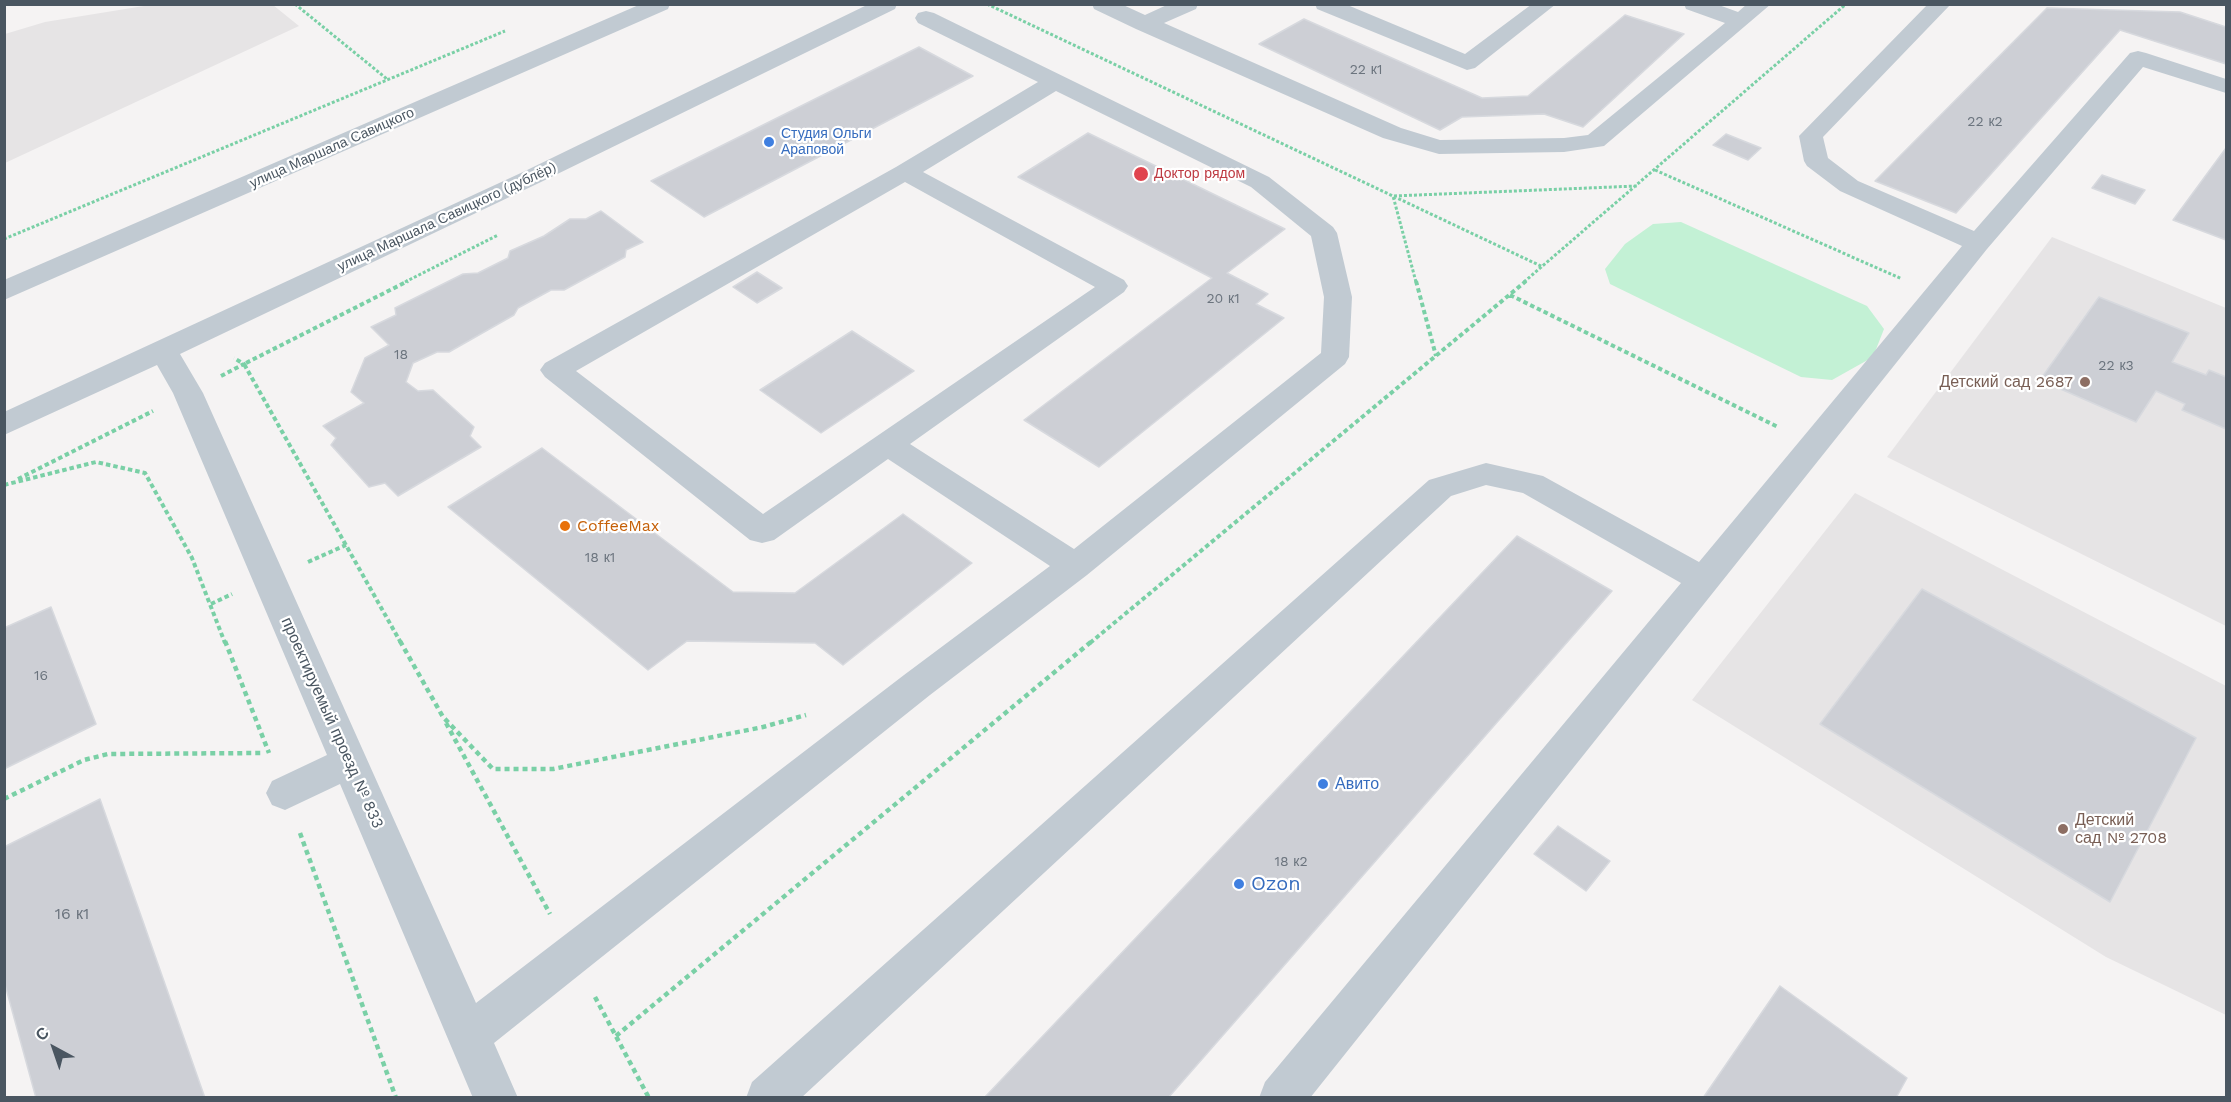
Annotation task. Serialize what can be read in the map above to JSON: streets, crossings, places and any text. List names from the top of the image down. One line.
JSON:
{"streets":{"street":["улица Маршала Савицкого","улица Маршала Савицкого (дублёр)","проектируемый проезд № 833"]},"crossings":[["улица Маршала Савицкого (дублёр)","проектируемый проезд № 833"]],"places":["Студия Ольги Араповой","Доктор рядом","Детский сад 2687","CoffeeMax","Авито","Детский сад № 2708","Ozon"],"house_numbers":["22 к1","22 к2","20 к1","18","22 к3","18 к1","16","18 к2","16 к1"],"north":"top left"}
